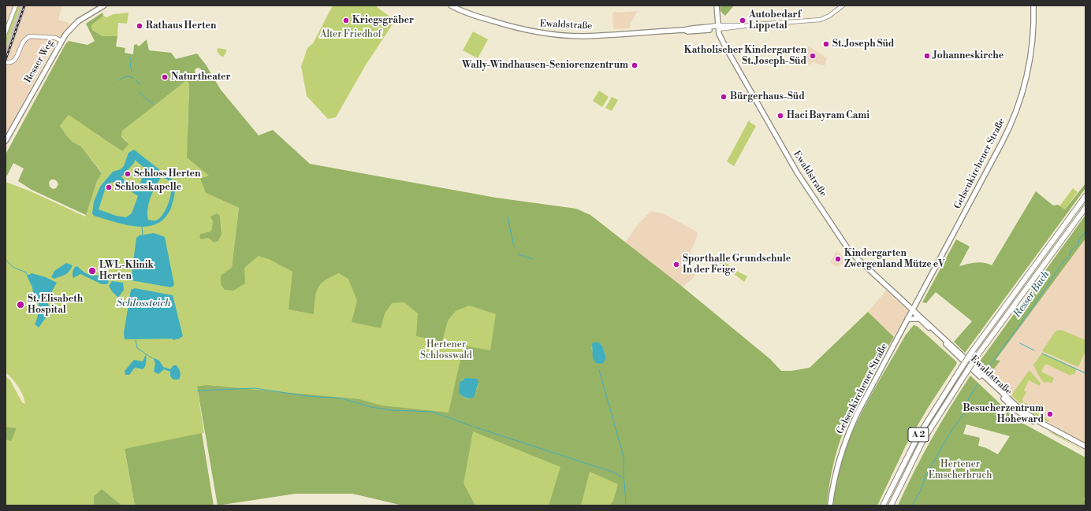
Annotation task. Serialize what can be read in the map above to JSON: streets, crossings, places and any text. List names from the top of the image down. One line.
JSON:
{"streets":{"highway":["A 2"],"main road":["Ewaldstraße","Resser Weg","Gelsenkirchener Straße"]},"crossings":[["Ewaldstraße","Gelsenkirchener Straße"]],"water":["Resser Bach","Schlossteich"],"parks":["Alter Friedhof","Hertener Schlosswald","Hertener Emscherbruch"],"places":["Kriegsgräber","Autobedarf Lippetal","Rathaus Herten","St. Joseph Süd","Katholischer Kindergarten St. Joseph-Süd","Johanneskirche","Wally-Windhausen-Seniorenzentrum","Naturtheater","Bürgerhaus-Süd","Haci Bayram Cami","Schloss Herten","Schlosskapelle","Kindergarten Zwergenland Mütze eV","Sporthalle Grundschule In der Feige","LWL-Klinik Herten","St. Elisabeth Hospital","Besucherzentrum Hoheward"]}
